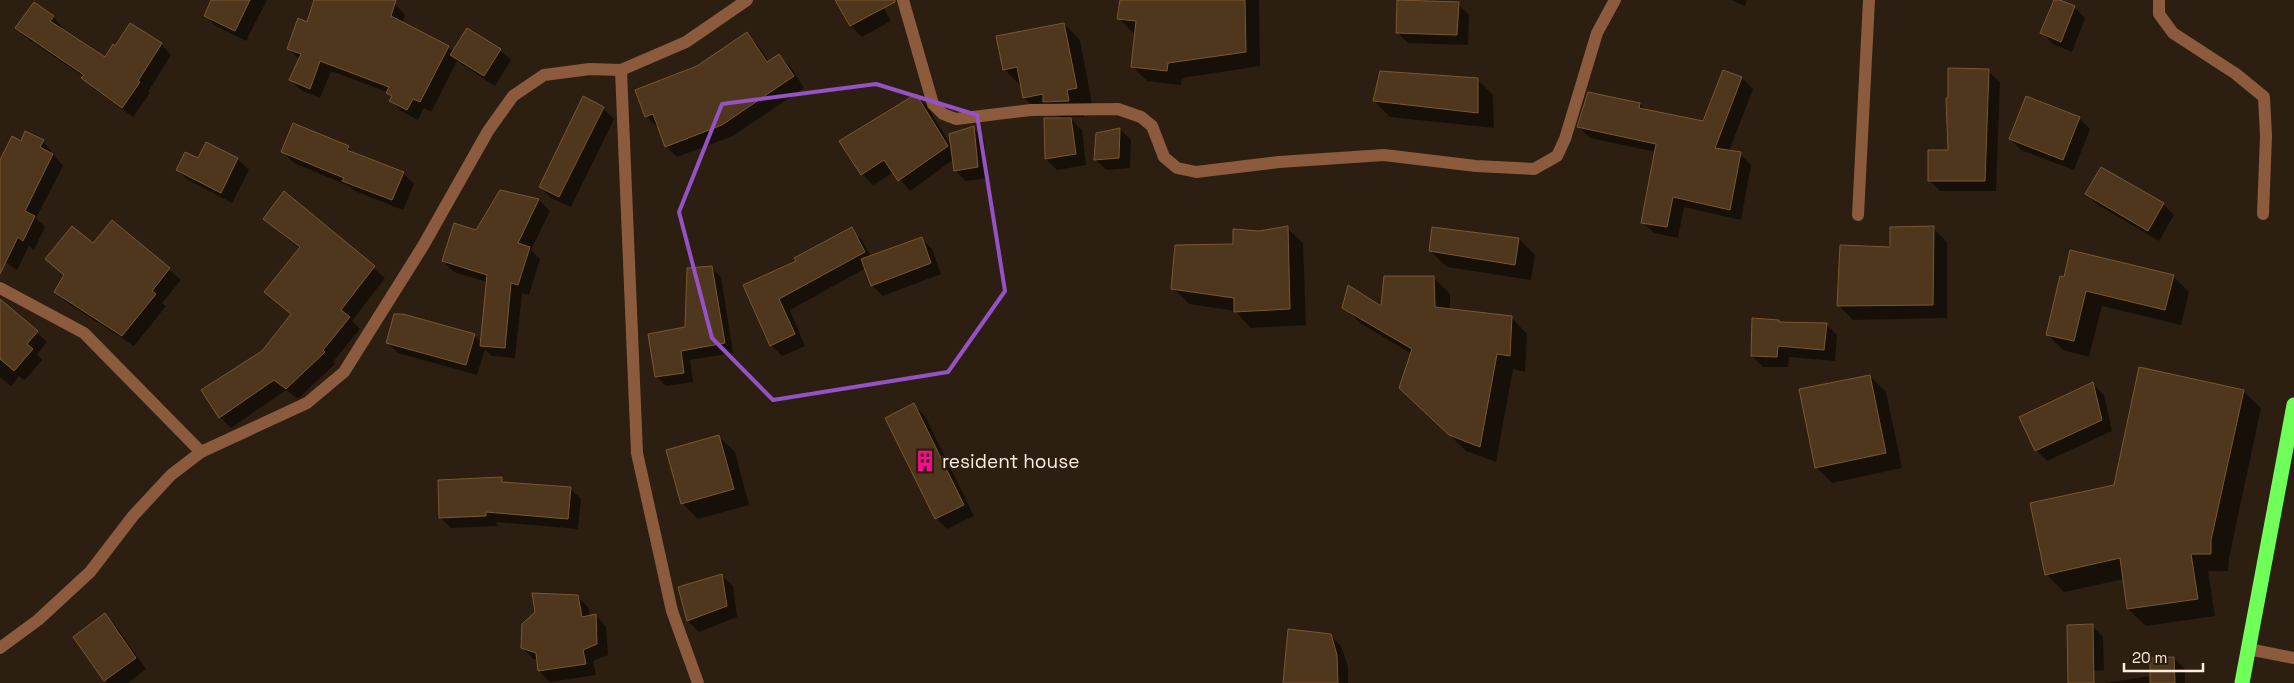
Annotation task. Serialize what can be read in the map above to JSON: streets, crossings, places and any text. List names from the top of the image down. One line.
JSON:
{"places":{"building":["resident house"]},"scale_bar":"20 m"}
